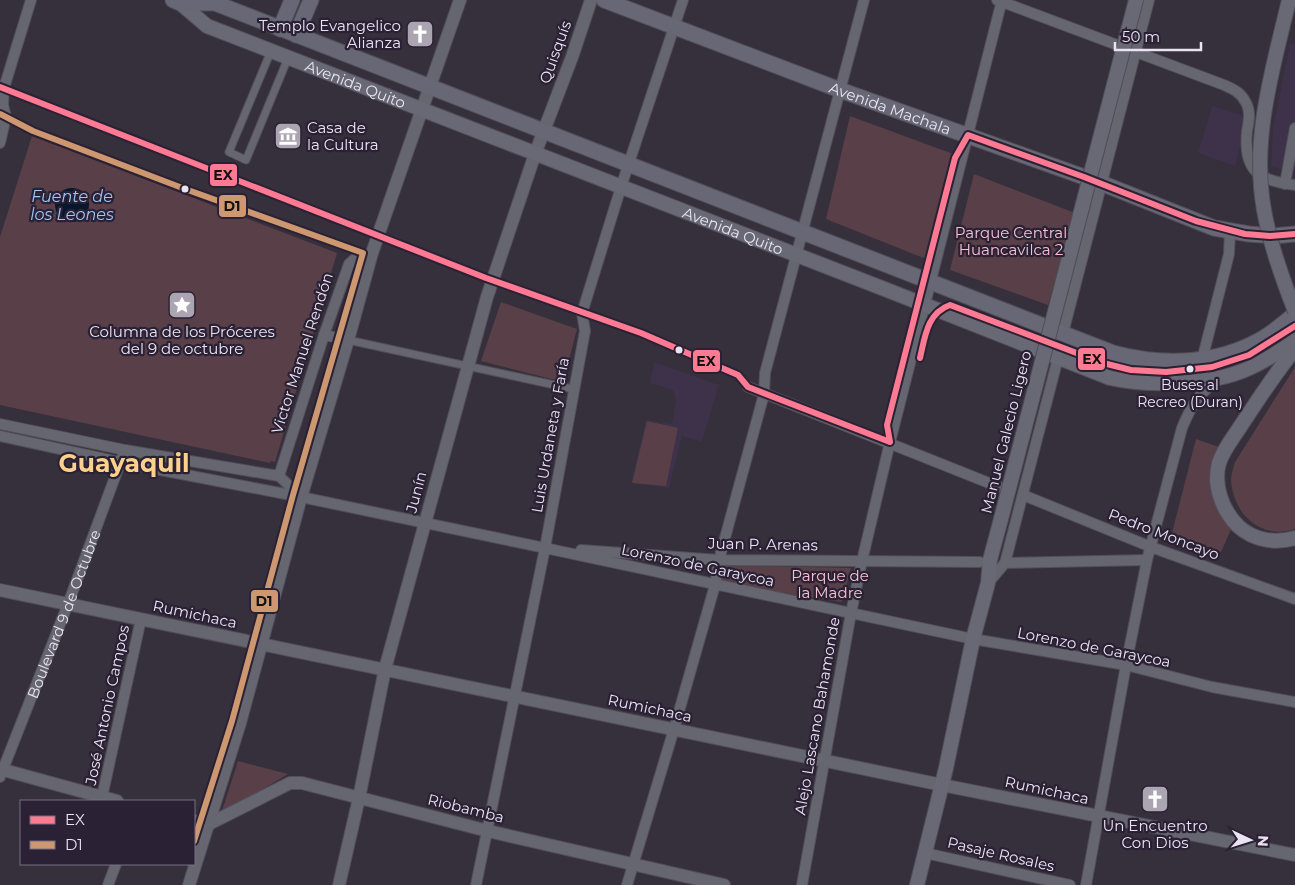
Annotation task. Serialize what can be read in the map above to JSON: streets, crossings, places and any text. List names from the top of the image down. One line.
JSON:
{"streets":{"main road":["Avenida Quito","Avenida Machala","Manuel Galecio Ligero"],"street":["Quisquís","Victor Manuel Rendón","Luis Urdaneta y Faría","Junín","Pedro Moncayo","Juan P. Arenas","Lorenzo de Garaycoa","Boulevard 9 de Octubre","Rumichaca","José Antonio Campos","Alejo Lascano Bahamonde","Riobamba","Pasaje Rosales"]},"crossings":[["Quisquís","Junín"],["Avenida Quito","Manuel Galecio Ligero"],["Avenida Quito","Luis Urdaneta y Faría"],["Avenida Quito","Junín"],["Avenida Quito","Alejo Lascano Bahamonde"],["Avenida Machala","Luis Urdaneta y Faría"],["Avenida Machala","Alejo Lascano Bahamonde"],["Manuel Galecio Ligero","Pedro Moncayo"],["Manuel Galecio Ligero","Lorenzo de Garaycoa"],["Manuel Galecio Ligero","Rumichaca"],["Manuel Galecio Ligero","Pasaje Rosales"],["Luis Urdaneta y Faría","Juan P. Arenas"],["Luis Urdaneta y Faría","Lorenzo de Garaycoa"],["Luis Urdaneta y Faría","Rumichaca"],["Luis Urdaneta y Faría","Riobamba"],["Junín","Lorenzo de Garaycoa"],["Junín","Rumichaca"],["Junín","Riobamba"],["Juan P. Arenas","Lorenzo de Garaycoa"],["Juan P. Arenas","Alejo Lascano Bahamonde"],["Lorenzo de Garaycoa","Boulevard 9 de Octubre"],["Lorenzo de Garaycoa","Alejo Lascano Bahamonde"],["Boulevard 9 de Octubre","Rumichaca"],["Rumichaca","José Antonio Campos"],["Rumichaca","Alejo Lascano Bahamonde"]],"districts":["Guayaquil"],"water":["Fuente de los Leones"],"parks":["Parque Central Huancavilca 2","Parque de la Madre"],"places":{"church":["Templo Evangelico Alianza","Un Encuentro Con Dios"],"museum":["Casa de la Cultura"],"place":["Columna de los Próceres del 9 de octubre"],"other":["Buses al Recreo (Duran)"]},"lines":["transit line EX","transit line D1"],"legend":["EX","D1"],"scale_bar":"50 m","north":"right"}
